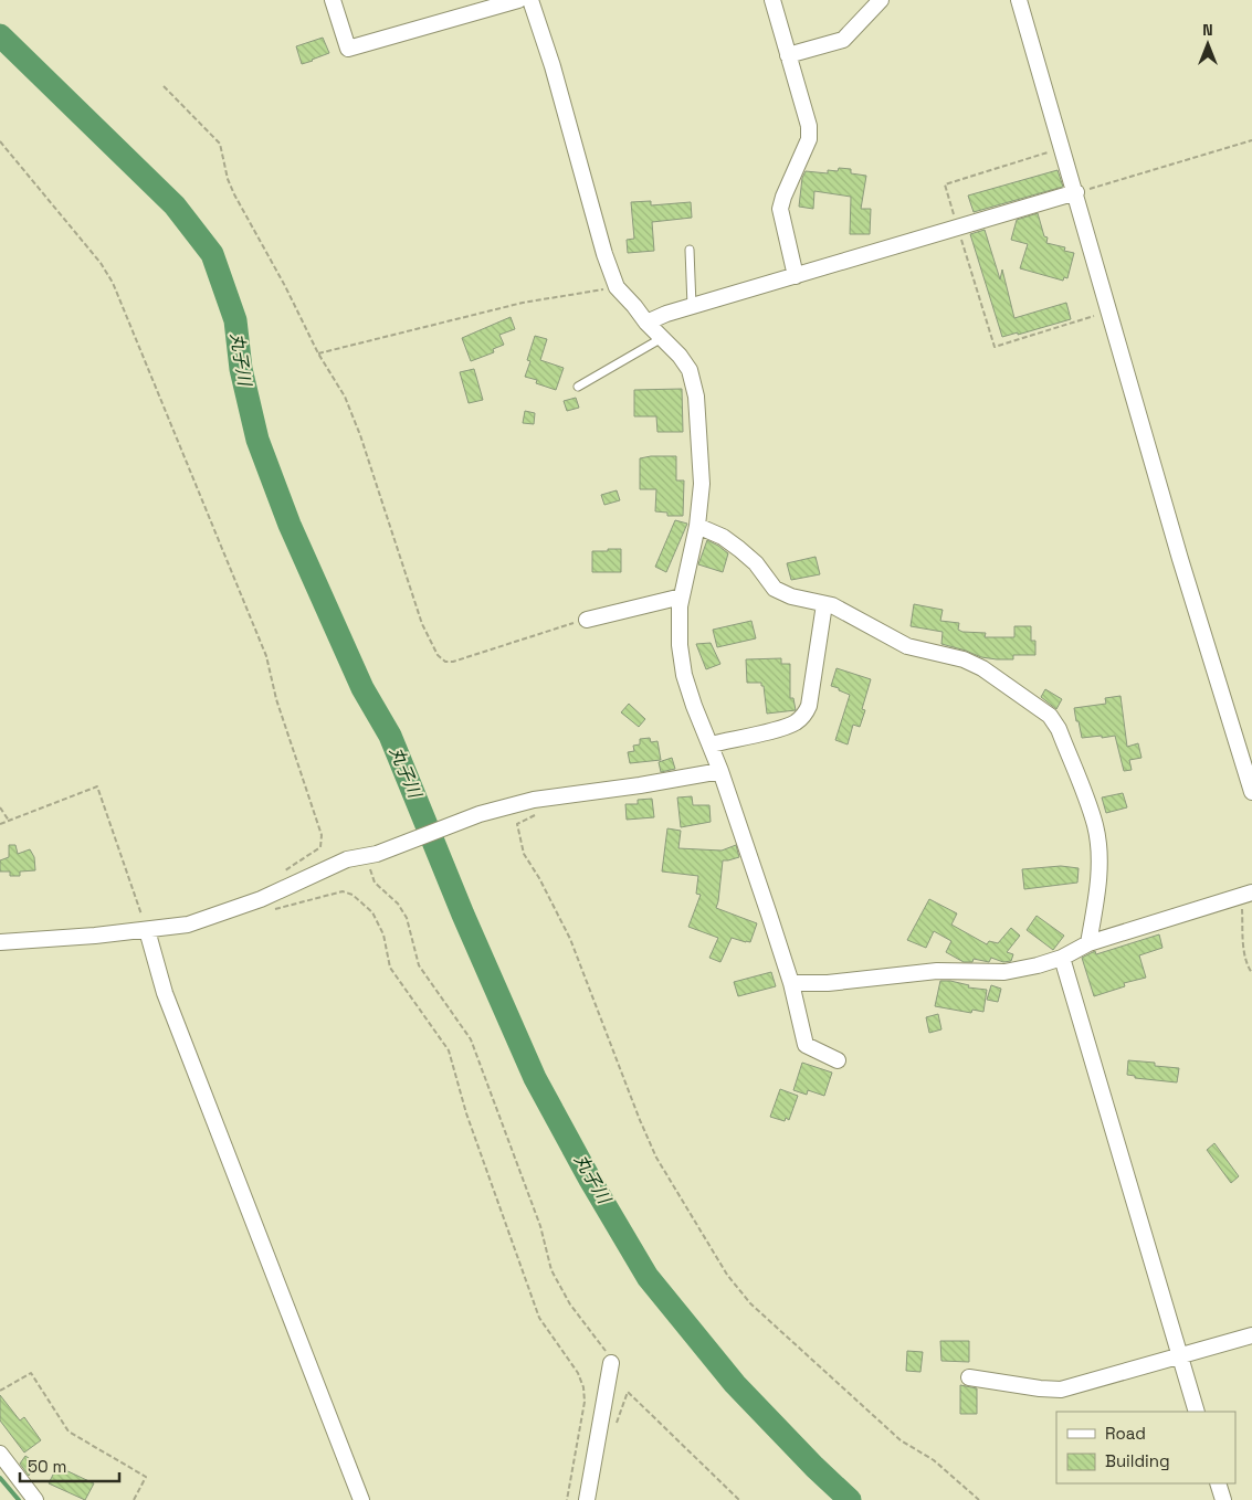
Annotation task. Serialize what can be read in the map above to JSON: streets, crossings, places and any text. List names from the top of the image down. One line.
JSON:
{"water":["丸子川"],"legend":["Road","Building"],"scale_bar":"50 m","north":"top"}
